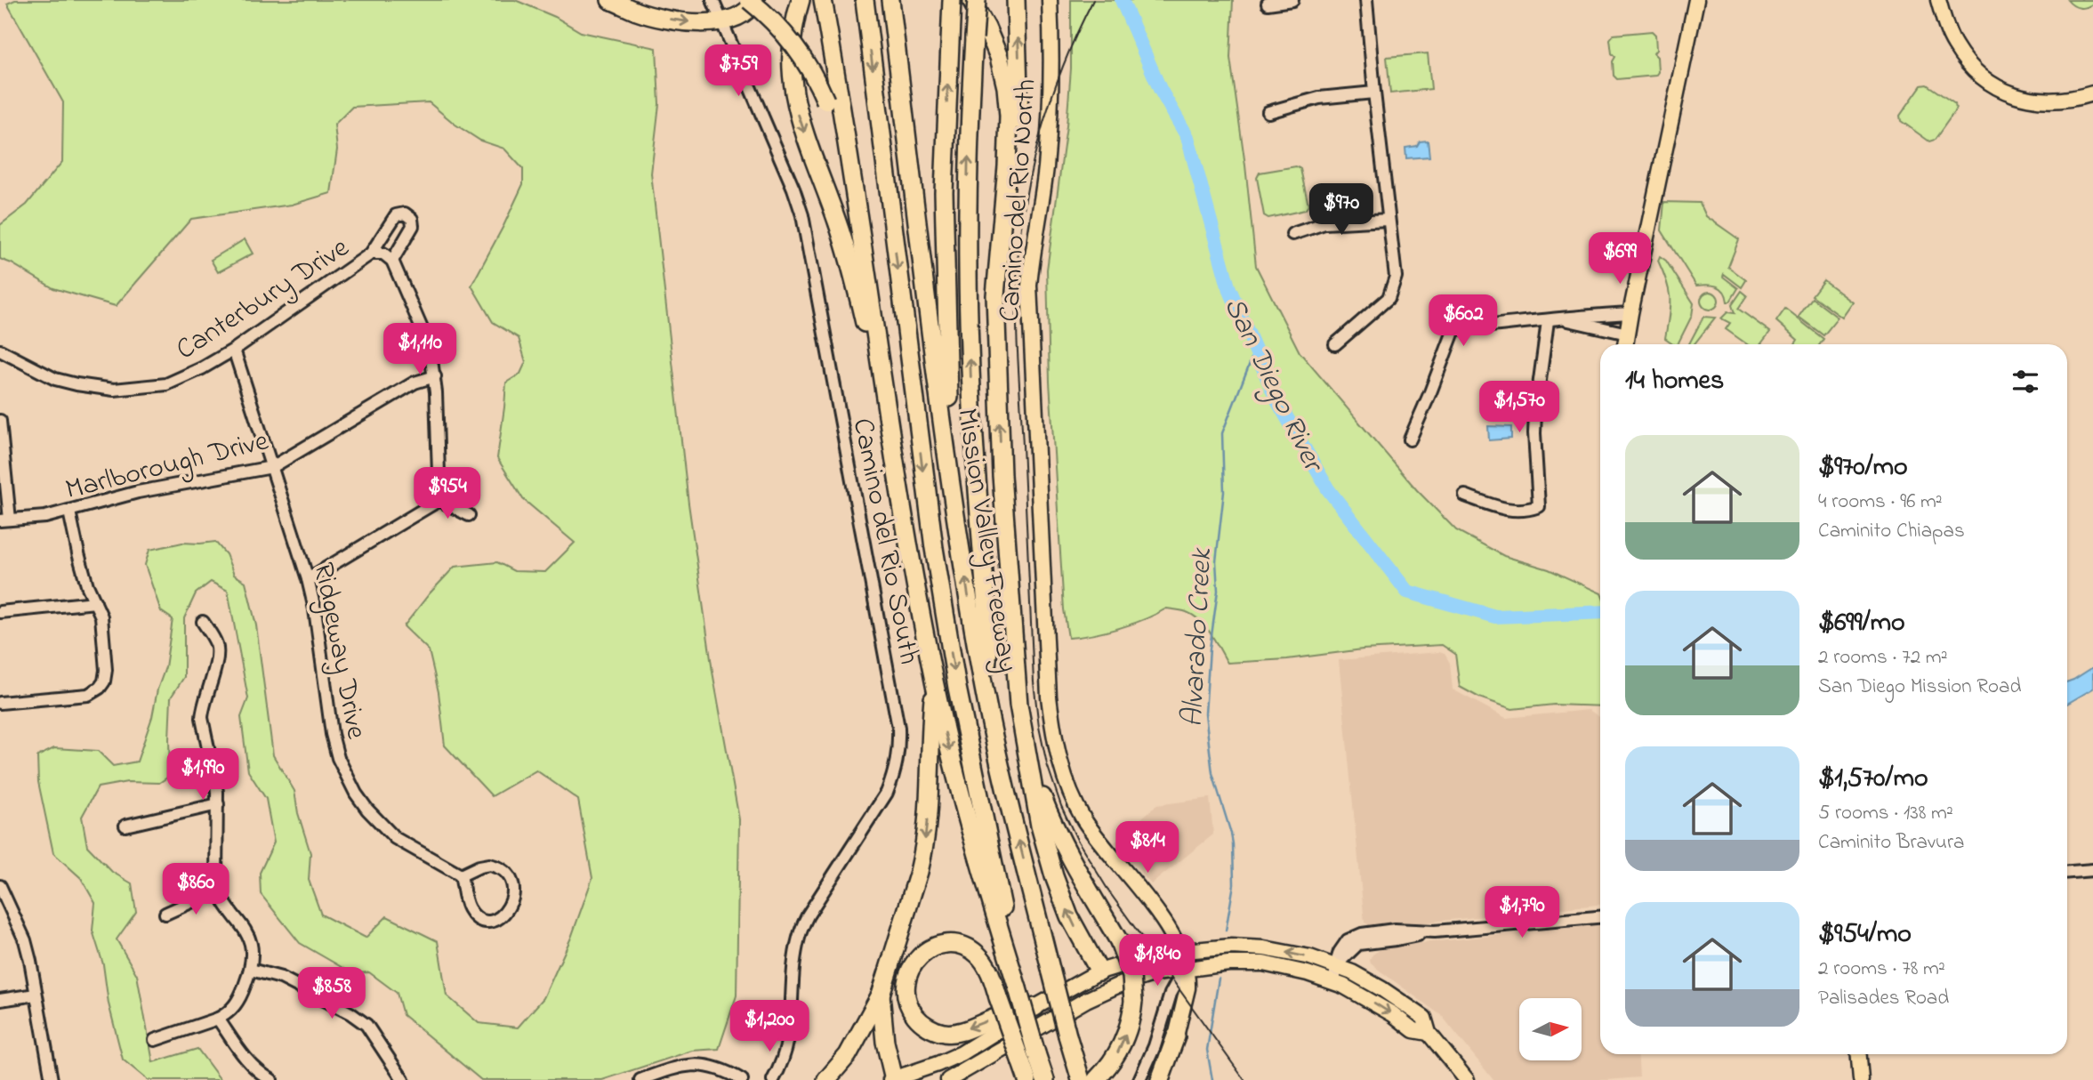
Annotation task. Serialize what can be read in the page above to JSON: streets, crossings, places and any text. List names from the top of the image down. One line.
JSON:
{"streets":{"highway":["Mission Valley Freeway"],"main road":["Camino del Rio North"],"street":["Canterbury Drive","Marlborough Drive","Camino del Rio South","Ridgeway Drive"]},"crossings":[["Canterbury Drive","Ridgeway Drive"],["Marlborough Drive","Ridgeway Drive"]],"water":["San Diego River","Alvarado Creek"],"north":"right","page":{"price":["$759","$970","$699","$602","$1,110","$1,570","$954","$1,990","$814","$860","$1,790","$1,840","$858","$1,200"],"heading":"14 homes","list":[{"name":"$970/mo","note":"4 rooms · 96 m² · Caminito Chiapas"},{"name":"$699/mo","note":"2 rooms · 72 m² · San Diego Mission Road"},{"name":"$1,570/mo","note":"5 rooms · 138 m² · Caminito Bravura"},{"name":"$954/mo","note":"2 rooms · 78 m² · Palisades Road"}]}}
